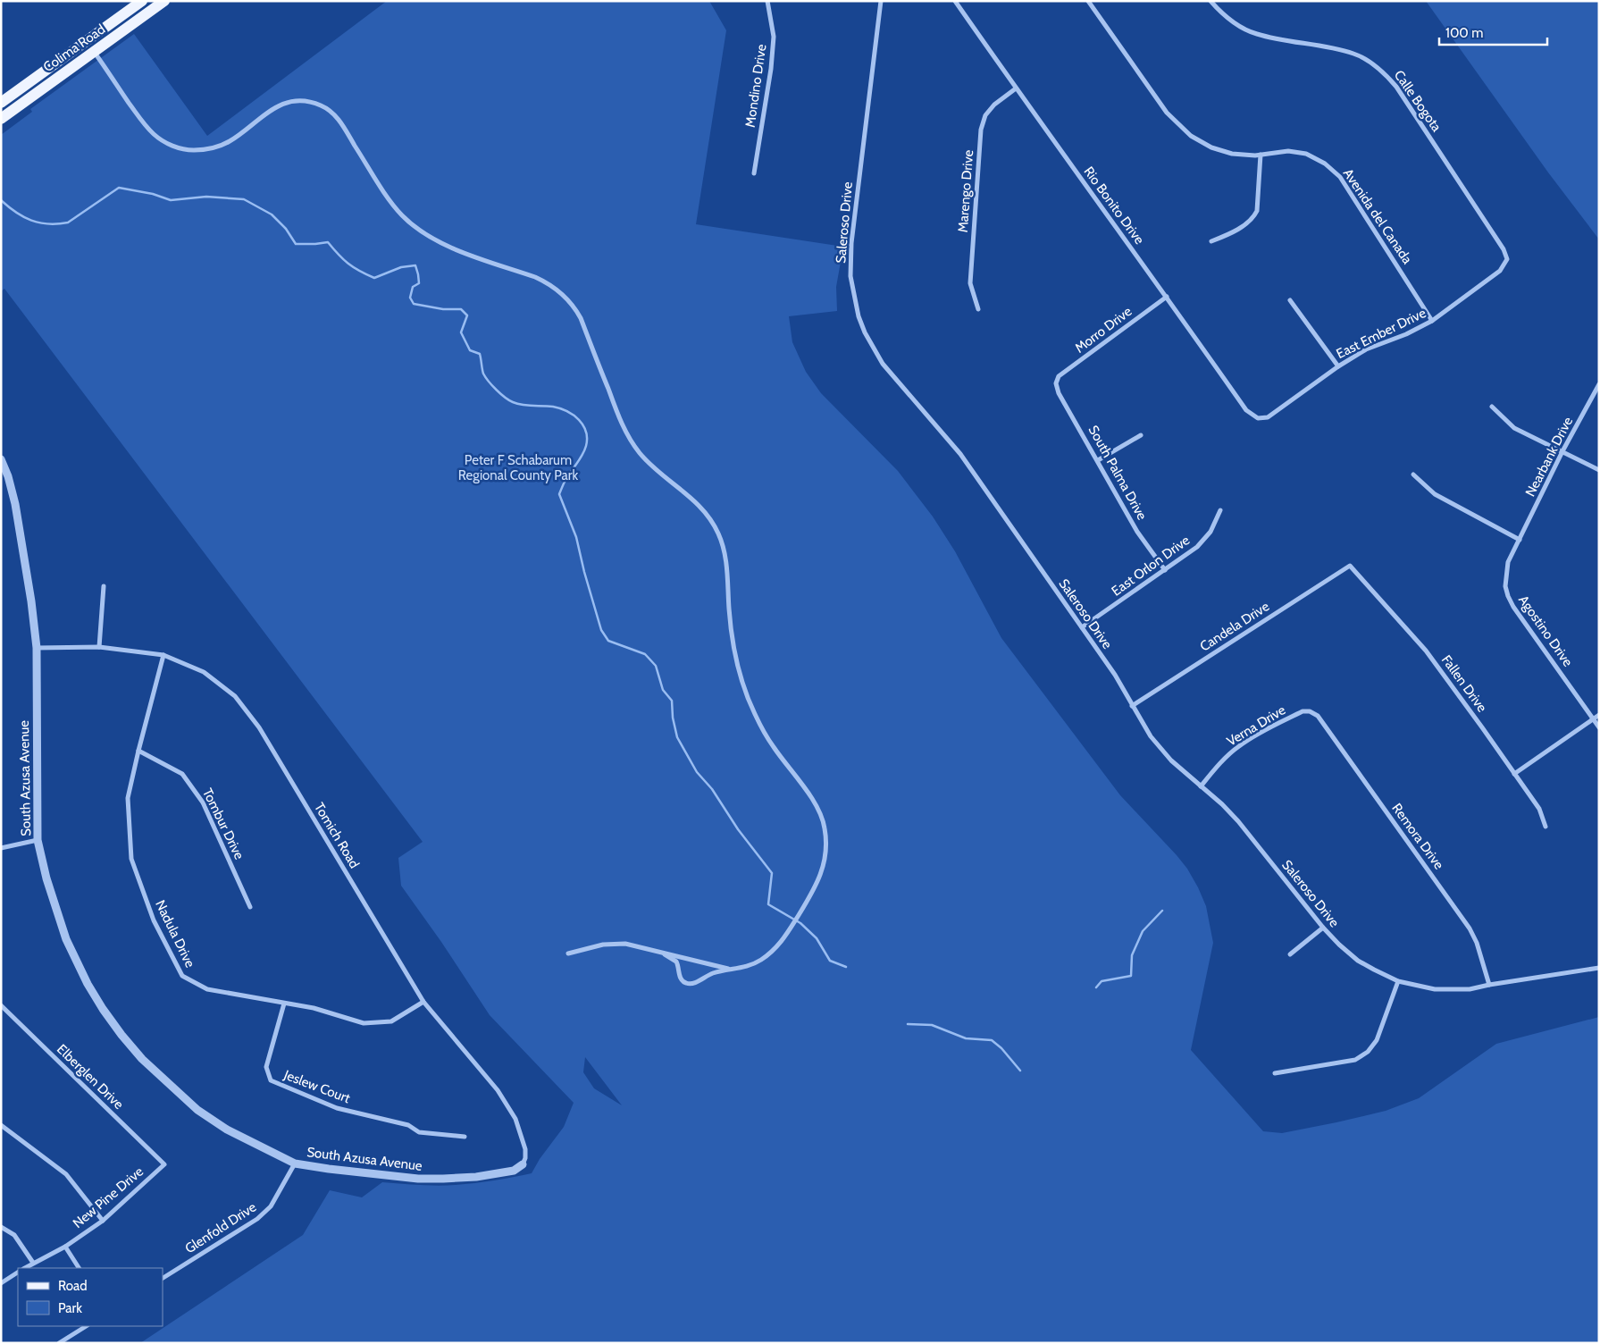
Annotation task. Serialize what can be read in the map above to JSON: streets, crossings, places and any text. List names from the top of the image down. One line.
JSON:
{"streets":{"main road":["Colima Road"],"street":["Mondino Drive","Calle Bogota","Marengo Drive","Rio Bonito Drive","Avenida del Canada","Saleroso Drive","Morro Drive","East Ember Drive","Nearbank Drive","South Palma Drive","East Orlon Drive","Candela Drive","Agostino Drive","Fallen Drive","Verna Drive","South Azusa Avenue","Tombur Drive","Tomich Road","Remora Drive","Nadula Drive","Elberglen Drive","Jeslew Court","New Pine Drive","Glenfold Drive"]},"crossings":[["Calle Bogota","East Ember Drive"],["Marengo Drive","Rio Bonito Drive"],["Rio Bonito Drive","Morro Drive"],["Rio Bonito Drive","East Ember Drive"],["Avenida del Canada","East Ember Drive"],["Saleroso Drive","East Orlon Drive"],["Saleroso Drive","Candela Drive"],["Saleroso Drive","Verna Drive"],["Saleroso Drive","Remora Drive"],["Morro Drive","South Palma Drive"],["Nearbank Drive","Agostino Drive"],["South Palma Drive","East Orlon Drive"],["Candela Drive","Fallen Drive"],["Verna Drive","Remora Drive"],["South Azusa Avenue","Tomich Road"],["South Azusa Avenue","Glenfold Drive"],["Tombur Drive","Nadula Drive"],["Tomich Road","Nadula Drive"],["Nadula Drive","Jeslew Court"],["Elberglen Drive","New Pine Drive"]],"parks":["Peter F Schabarum Regional County Park"],"legend":["Road","Park"],"scale_bar":"100 m"}
